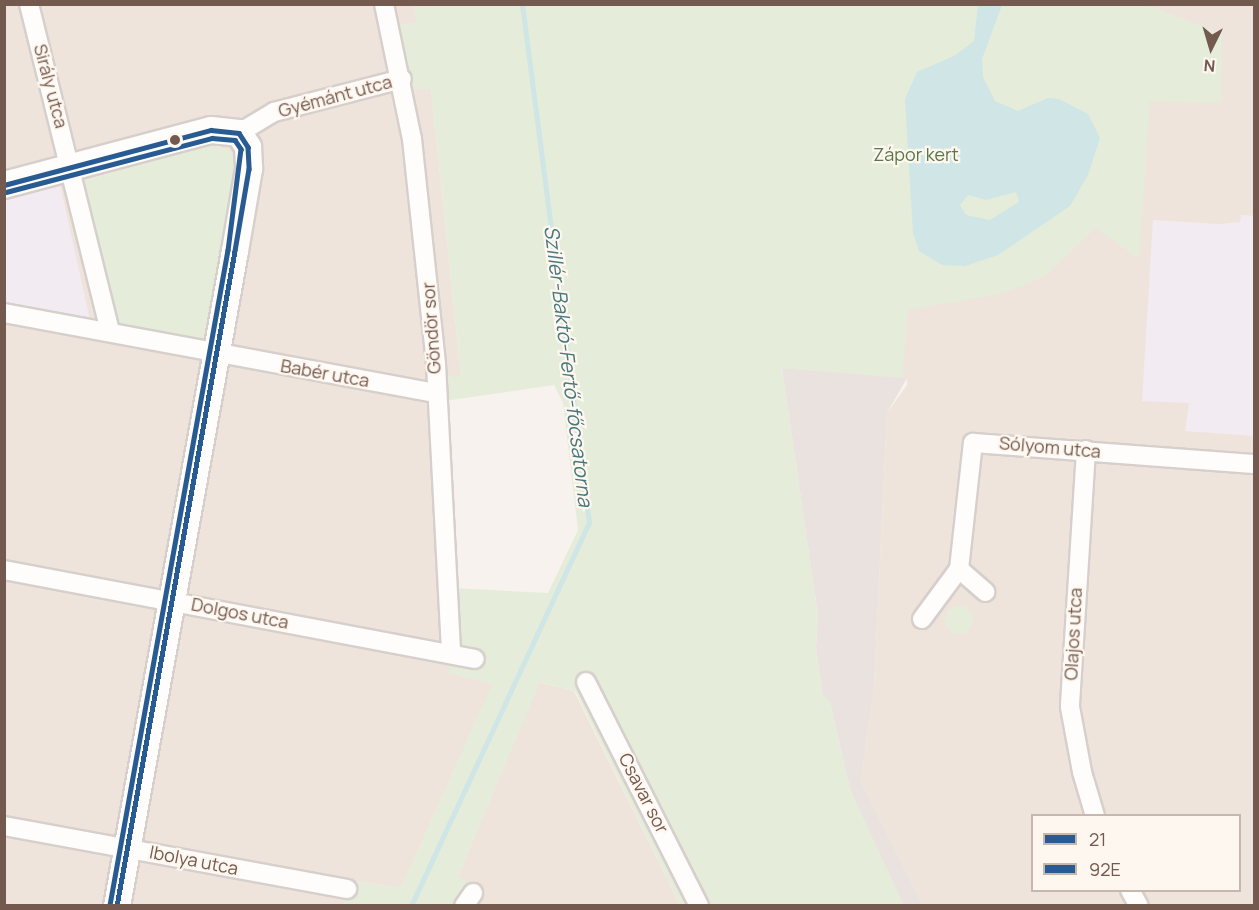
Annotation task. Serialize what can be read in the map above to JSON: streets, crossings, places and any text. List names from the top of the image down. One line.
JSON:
{"streets":{"street":["Sirály utca","Gyémánt utca","Göndör sor","Babér utca","Sólyom utca","Dolgos utca","Olajos utca","Csavar sor","Ibolya utca"]},"crossings":[["Sirály utca","Babér utca"],["Gyémánt utca","Göndör sor"],["Göndör sor","Babér utca"],["Göndör sor","Dolgos utca"],["Sólyom utca","Olajos utca"]],"water":["Szillér-Baktó-Fertő-főcsatorna"],"parks":["Zápor kert"],"lines":["transit line 21","transit line 92E"],"legend":["21","92E"],"north":"bottom"}
